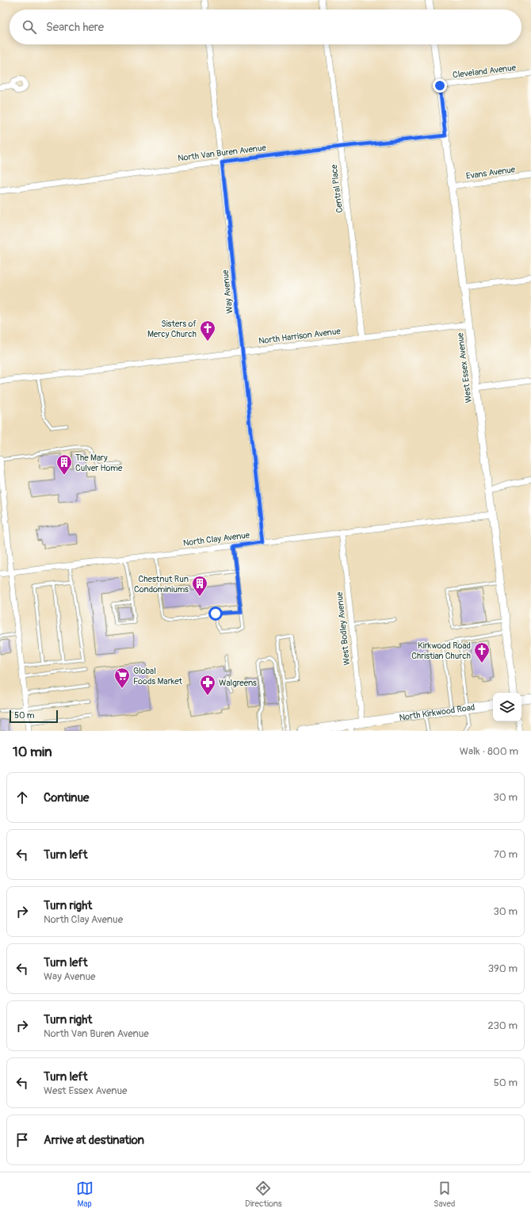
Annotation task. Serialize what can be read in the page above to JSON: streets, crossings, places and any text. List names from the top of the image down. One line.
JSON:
{"streets":{"main road":["North Kirkwood Road"],"street":["Cleveland Avenue","North Van Buren Avenue","Evans Avenue","Central Place","Way Avenue","North Harrison Avenue","West Essex Avenue","North Clay Avenue","West Bodley Avenue"]},"crossings":[["Cleveland Avenue","West Essex Avenue"],["North Van Buren Avenue","Central Place"],["North Van Buren Avenue","Way Avenue"],["North Van Buren Avenue","West Essex Avenue"],["Evans Avenue","West Essex Avenue"],["Central Place","North Harrison Avenue"],["Way Avenue","North Harrison Avenue"],["Way Avenue","North Clay Avenue"],["North Harrison Avenue","West Essex Avenue"],["West Essex Avenue","North Clay Avenue"],["North Clay Avenue","West Bodley Avenue"],["West Bodley Avenue","North Kirkwood Road"]],"places":{"church":["Sisters of Mercy Church","Kirkwood Road Christian Church"],"building":["The Mary Culver Home","Chestnut Run Condominiums"],"supermarket":["Global Foods Market"],"pharmacy":["Walgreens"]},"scale_bar":"50 m","page":{"search":"Search here","scale":"50 m","heading":["10 min","Walk · 800 m"],"list":[["Continue","30 m"],["Turn left","70 m"],["Turn right","North Clay Avenue","30 m"],["Turn left","Way Avenue","390 m"],["Turn right","North Van Buren Avenue","230 m"],["Turn left","West Essex Avenue","50 m"],"Arrive at destination"],"nav":["Map","Directions","Saved"]}}
